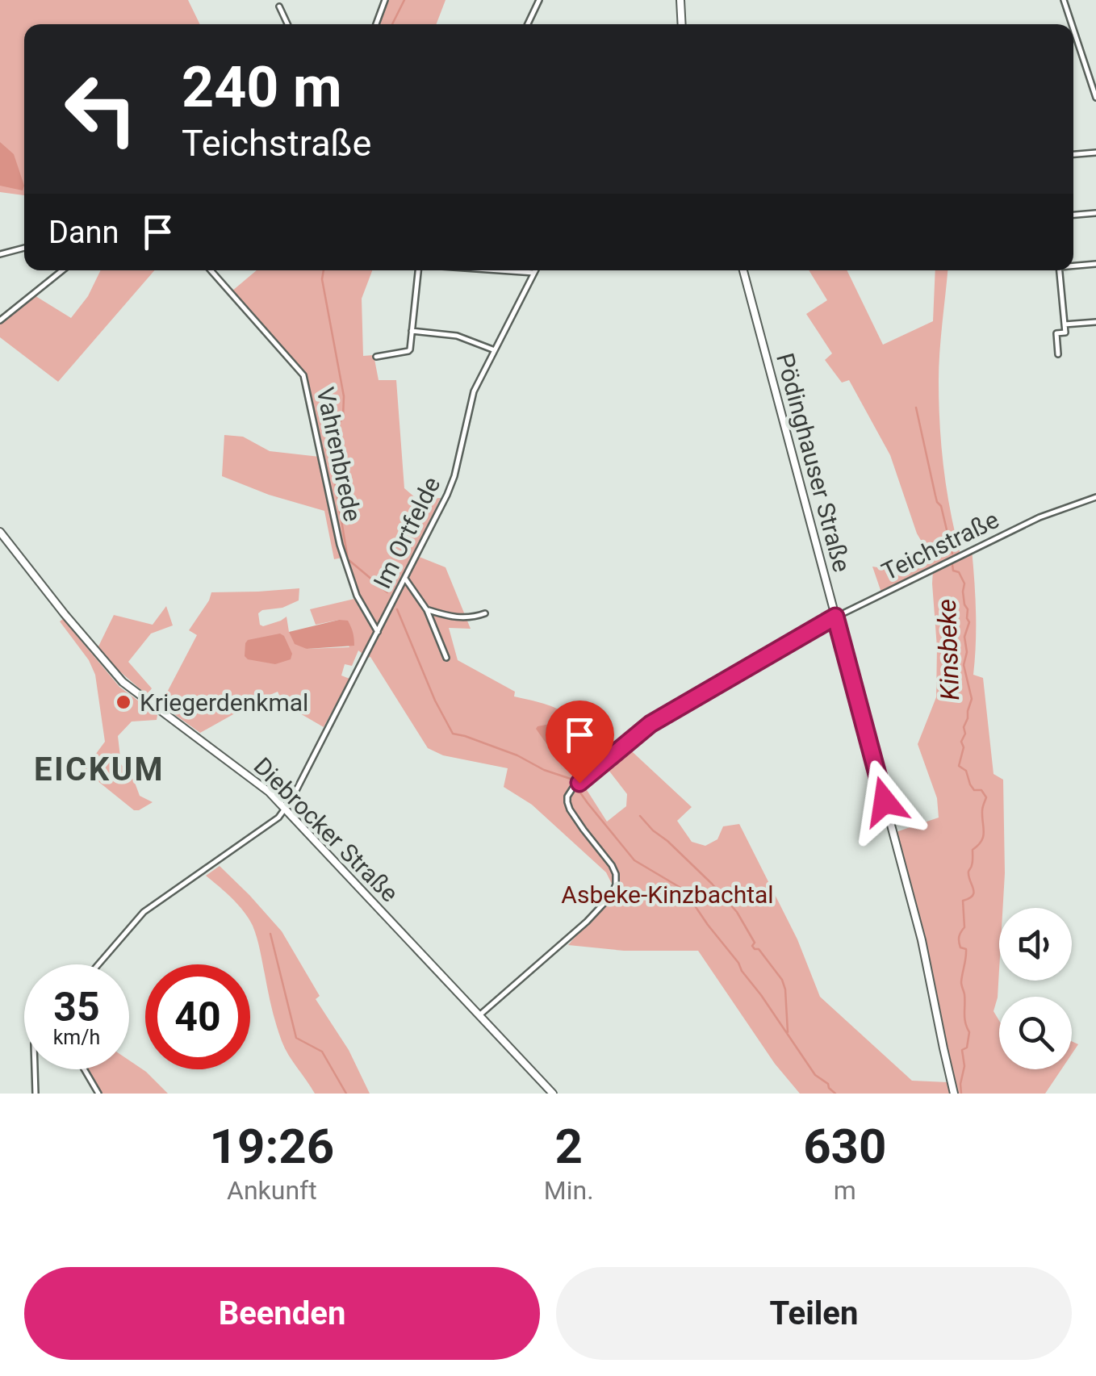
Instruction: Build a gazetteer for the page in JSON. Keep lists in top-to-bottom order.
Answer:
{
  "streets": {
    "street": [
      "Vahrenbrede",
      "Pödinghauser Straße",
      "Im Ortfelde",
      "Teichstraße",
      "Diebrocker Straße"
    ]
  },
  "crossings": [
    ["Vahrenbrede", "Im Ortfelde"],
    ["Pödinghauser Straße", "Teichstraße"],
    ["Im Ortfelde", "Diebrocker Straße"],
    ["Teichstraße", "Diebrocker Straße"]
  ],
  "districts": ["EICKUM"],
  "water": ["Kinsbeke"],
  "parks": ["Asbeke-Kinzbachtal"],
  "places": ["Kriegerdenkmal"],
  "page": {
    "turn": ["240 m", "Teichstraße"],
    "then": "Dann",
    "speed": "35 km/h",
    "limit": "40",
    "eta": [
      "19:26",
      "Ankunft",
      "2",
      "Min.",
      "630",
      "m"
    ],
    "buttons": ["Beenden", "Teilen"]
  }
}
